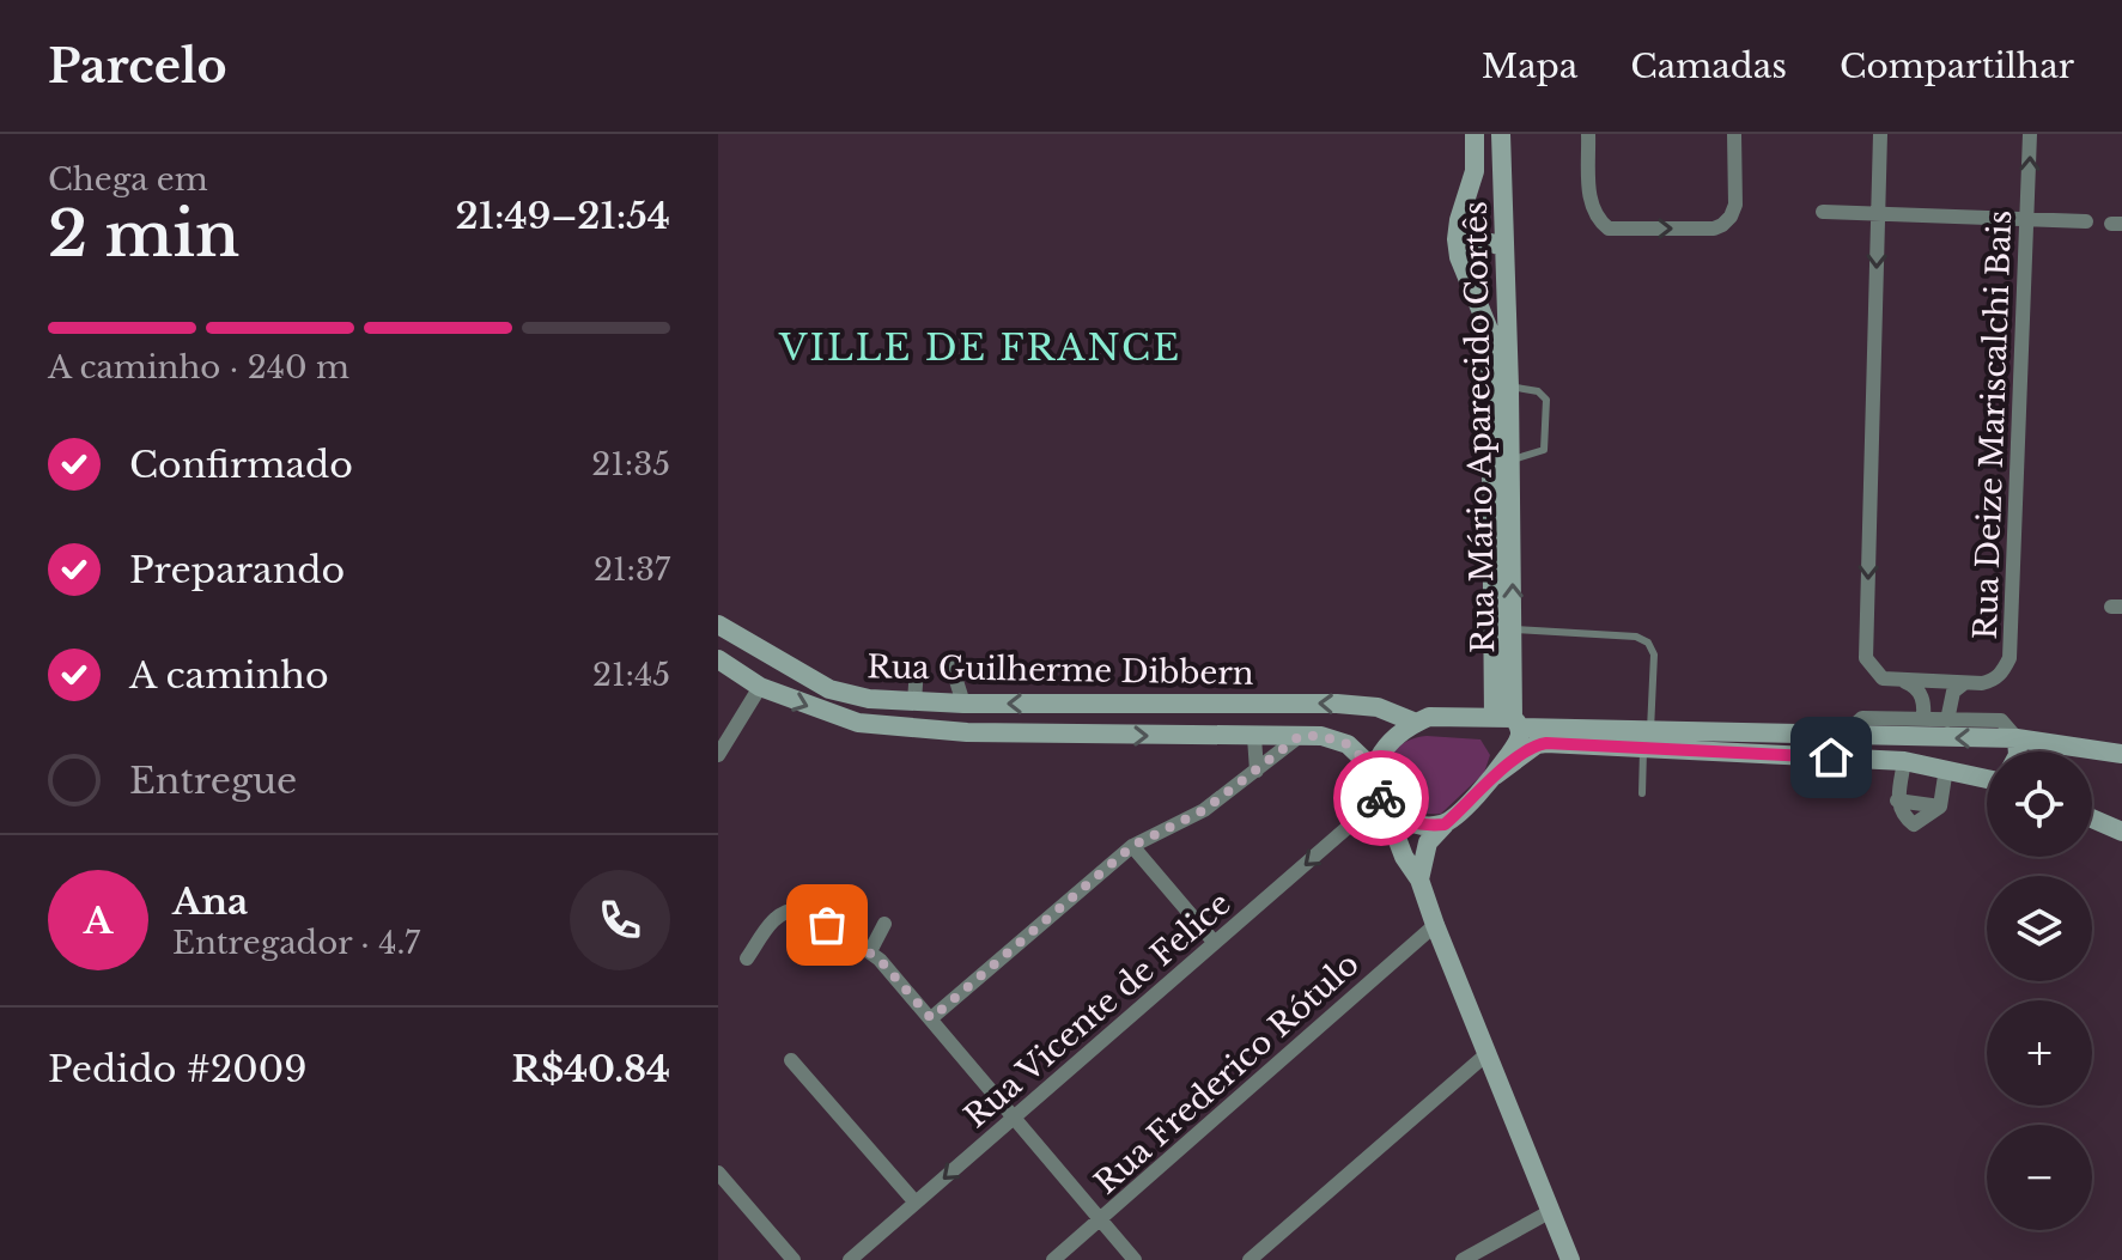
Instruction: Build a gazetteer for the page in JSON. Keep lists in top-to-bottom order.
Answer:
{
  "streets": {
    "street": [
      "Rua Deize Mariscalchi Bais",
      "Rua Mário Aparecido Cortês",
      "Rua Guilherme Dibbern",
      "Rua Vicente de Felice",
      "Rua Frederico Rótulo"
    ]
  },
  "crossings": [
    ["Rua Mário Aparecido Cortês", "Rua Guilherme Dibbern"],
    ["Rua Mário Aparecido Cortês", "Rua Vicente de Felice"],
    ["Rua Guilherme Dibbern", "Rua Vicente de Felice"]
  ],
  "districts": ["VILLE DE FRANCE"],
  "page": {
    "header": "Parcelo",
    "nav": ["Mapa", "Camadas", "Compartilhar"],
    "heading": ["2 min", "Chega em", "21:49–21:54"],
    "panel": [
      "Ana",
      "Entregador · 4.7",
      "Pedido #2009",
      "R$40.84"
    ],
    "bar": "A caminho · 240 m",
    "list": [
      ["Confirmado", "21:35"],
      ["Preparando", "21:37"],
      ["A caminho", "21:45"],
      "Entregue"
    ],
    "map_buttons": ["+", "−"],
    "round": "A"
  }
}
